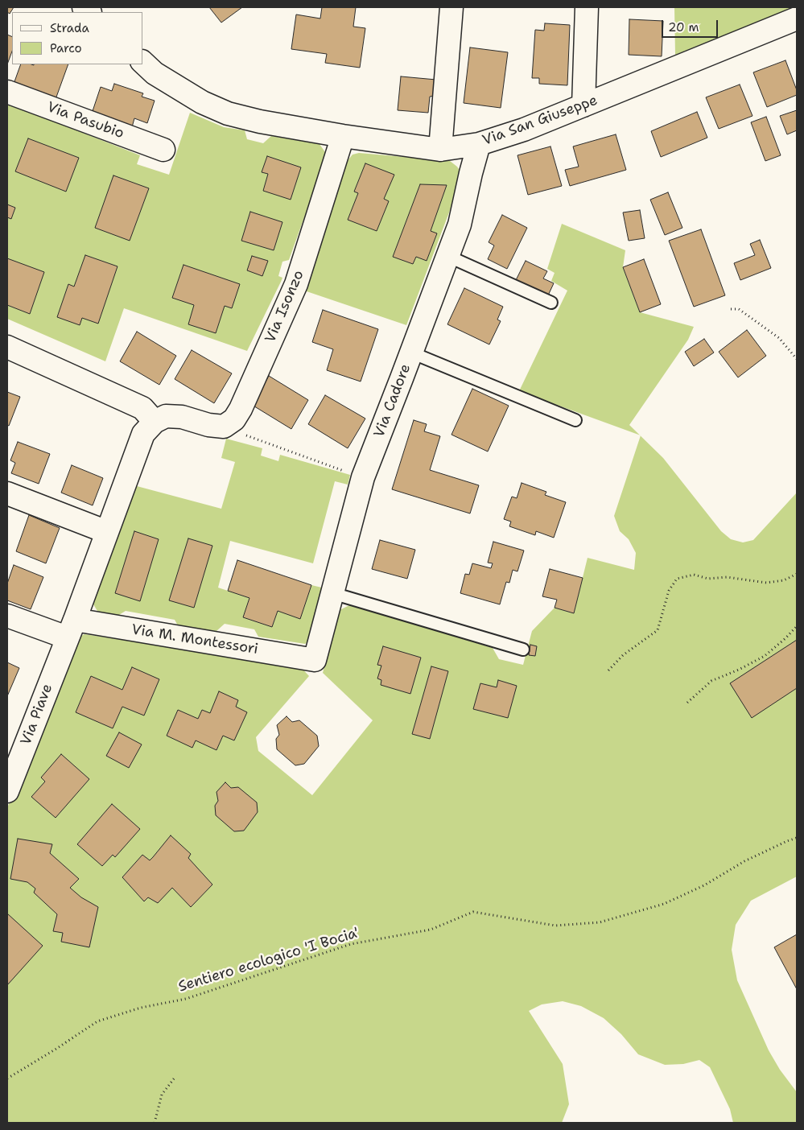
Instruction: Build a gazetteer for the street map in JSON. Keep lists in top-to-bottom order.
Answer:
{
  "streets": {
    "street": [
      "Via Pasubio",
      "Via San Giuseppe",
      "Via Isonzo",
      "Via Cadore",
      "Via M. Montessori",
      "Via Piave"
    ],
    "path": ["Sentiero ecologico 'I Bocia'"]
  },
  "crossings": [
    ["Via San Giuseppe", "Via Isonzo"],
    ["Via San Giuseppe", "Via Cadore"],
    ["Via Cadore", "Via M. Montessori"],
    ["Via M. Montessori", "Via Piave"]
  ],
  "legend": ["Strada", "Parco"],
  "scale_bar": "20 m"
}
